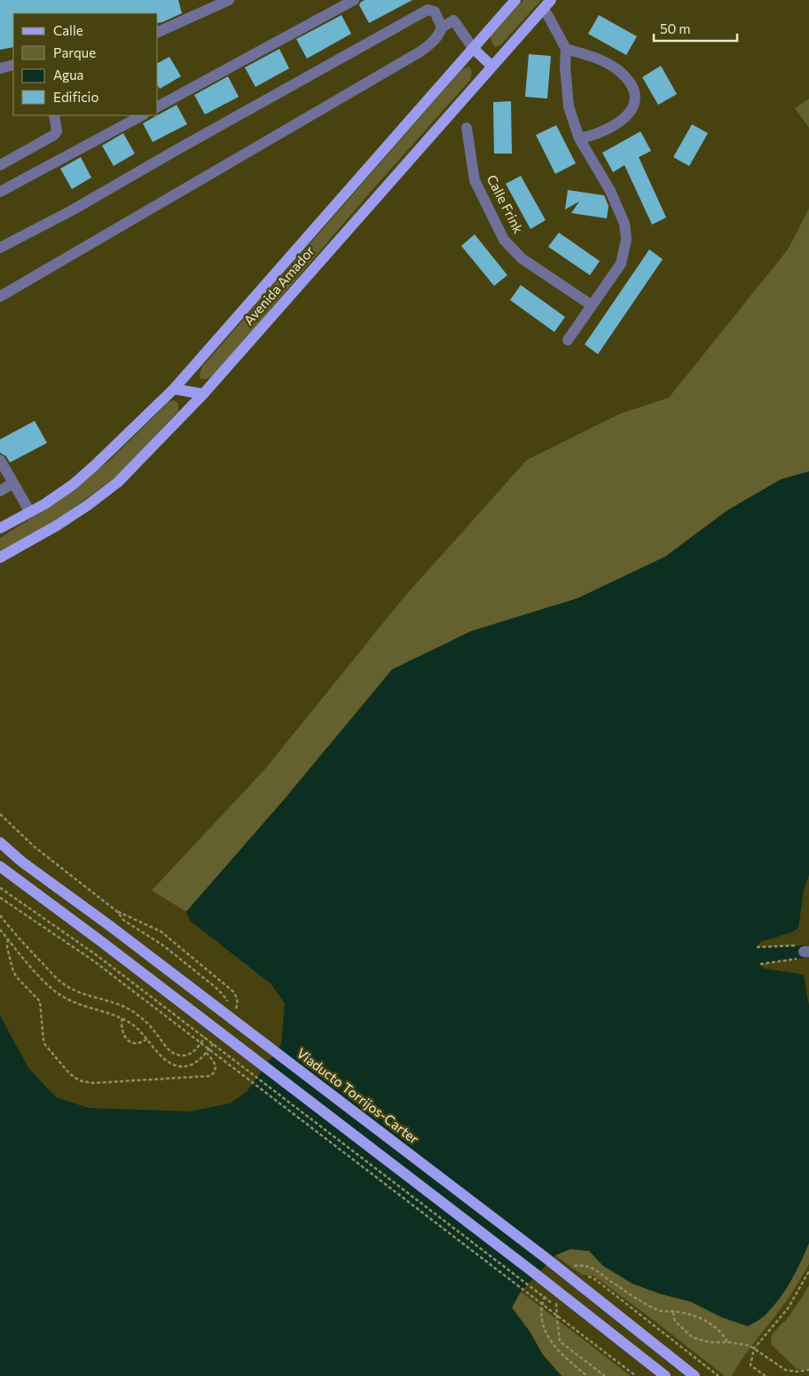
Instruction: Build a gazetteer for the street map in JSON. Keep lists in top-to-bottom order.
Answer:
{
  "streets": {
    "main road": ["Avenida Amador", "Viaducto Torrijos-Carter"],
    "street": ["Calle Frink"]
  },
  "legend": [
    "Calle",
    "Parque",
    "Agua",
    "Edificio"
  ],
  "scale_bar": "50 m"
}
